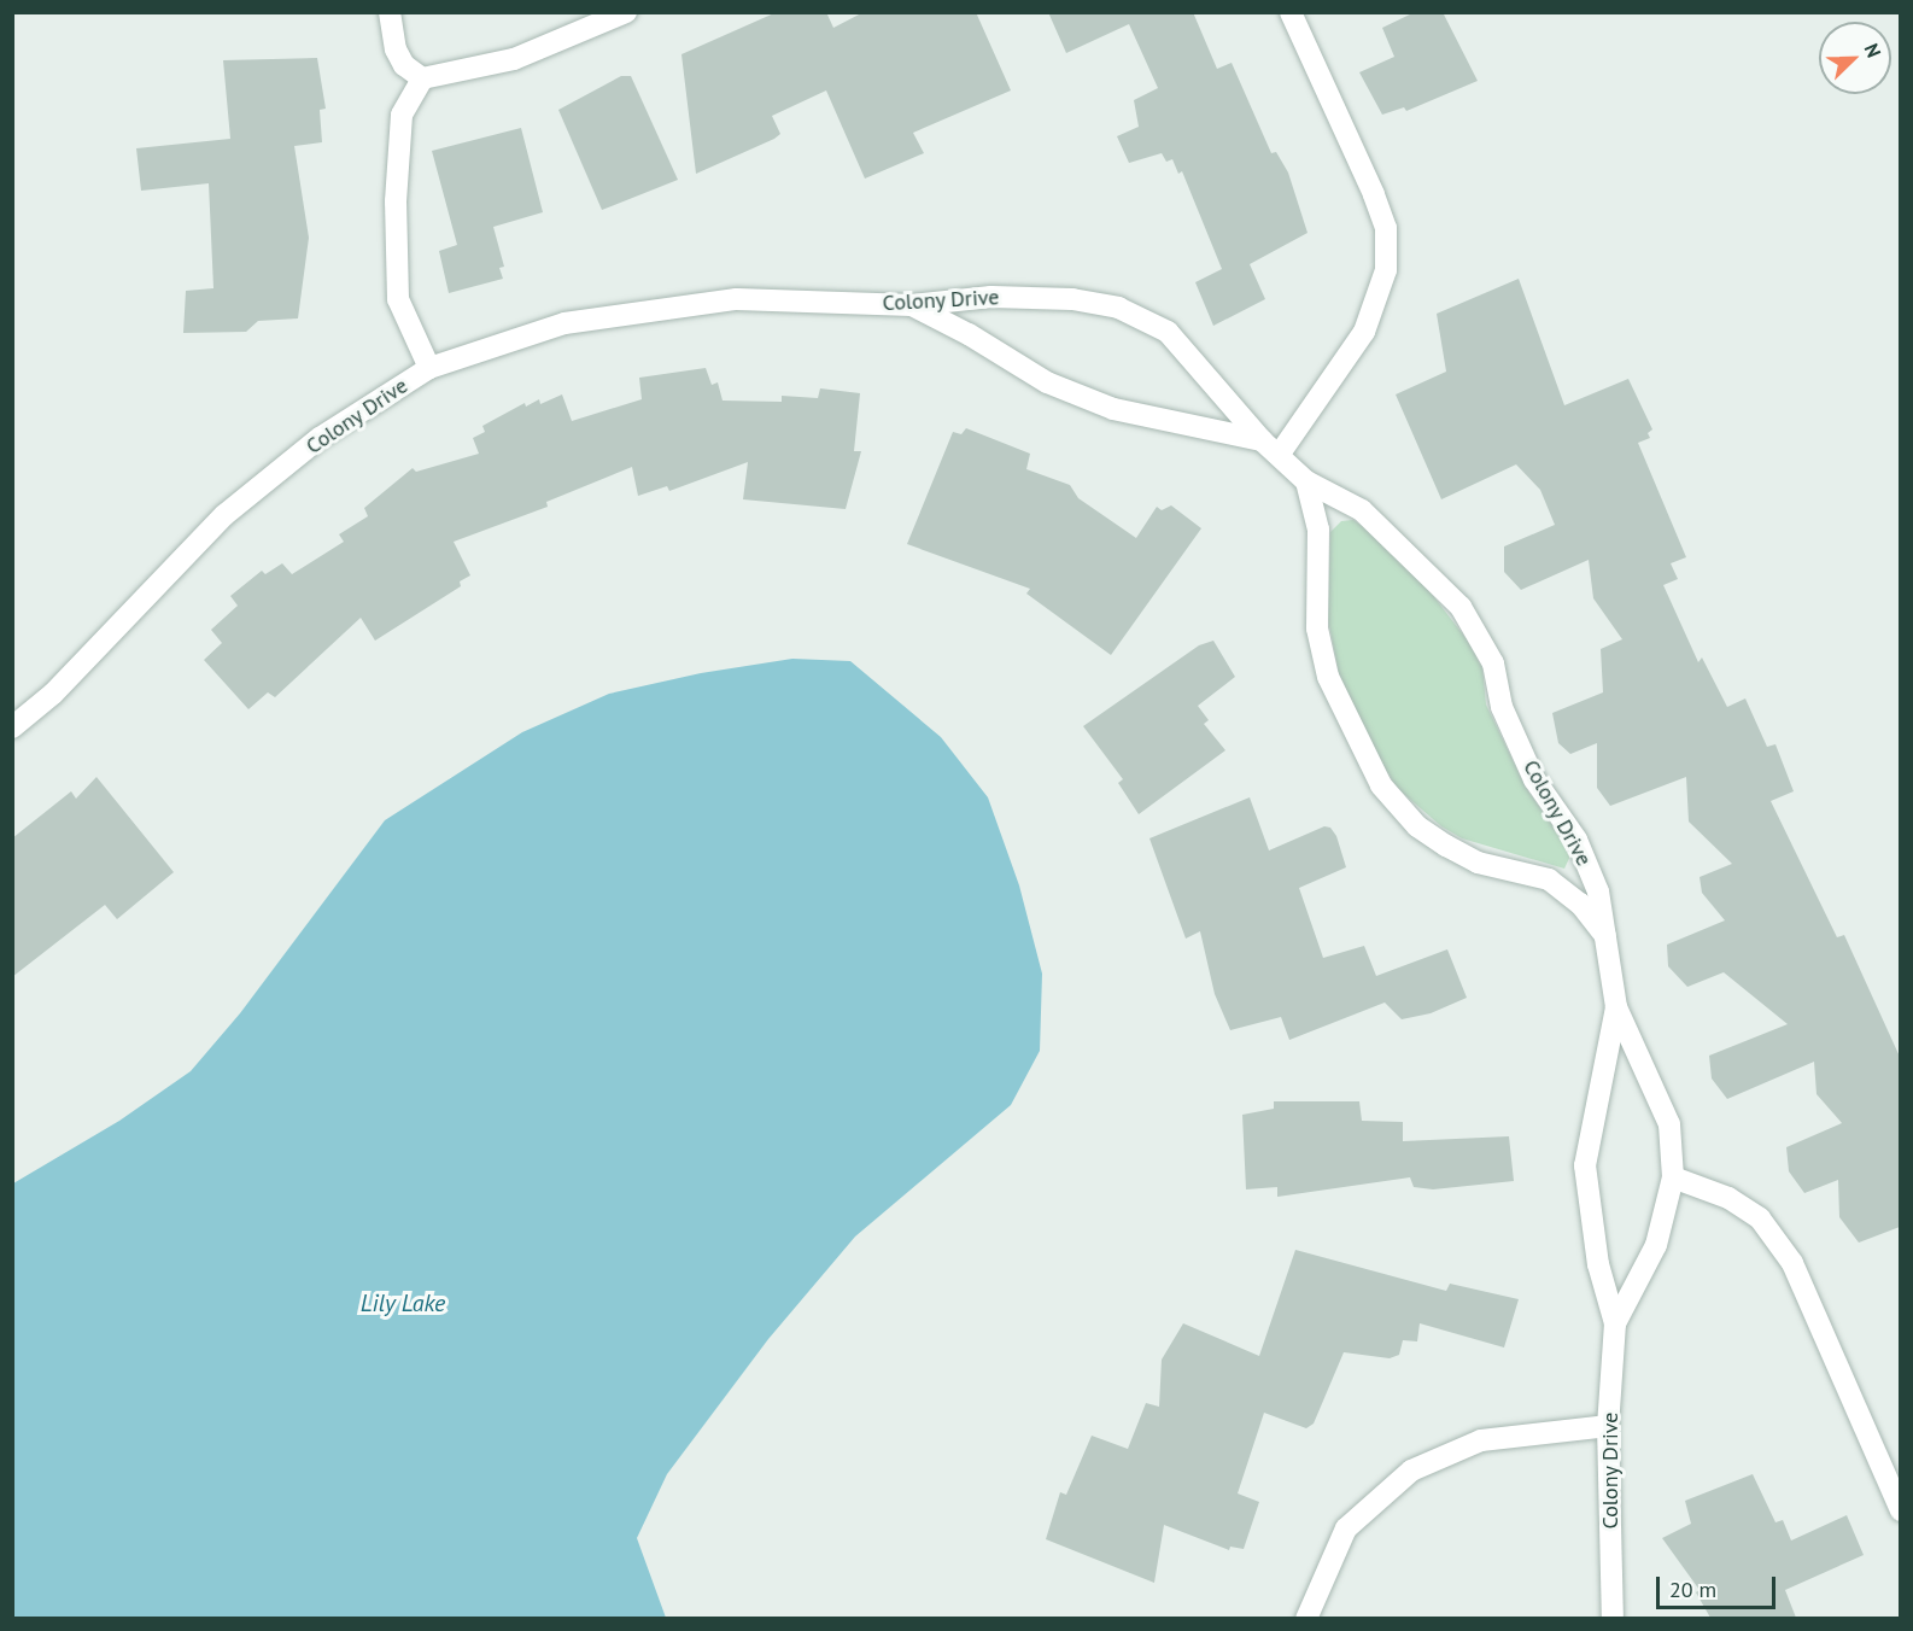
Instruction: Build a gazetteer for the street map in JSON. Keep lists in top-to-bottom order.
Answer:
{
  "streets": {
    "street": ["Colony Drive"]
  },
  "water": ["Lily Lake"],
  "scale_bar": "20 m",
  "north": "top right"
}
